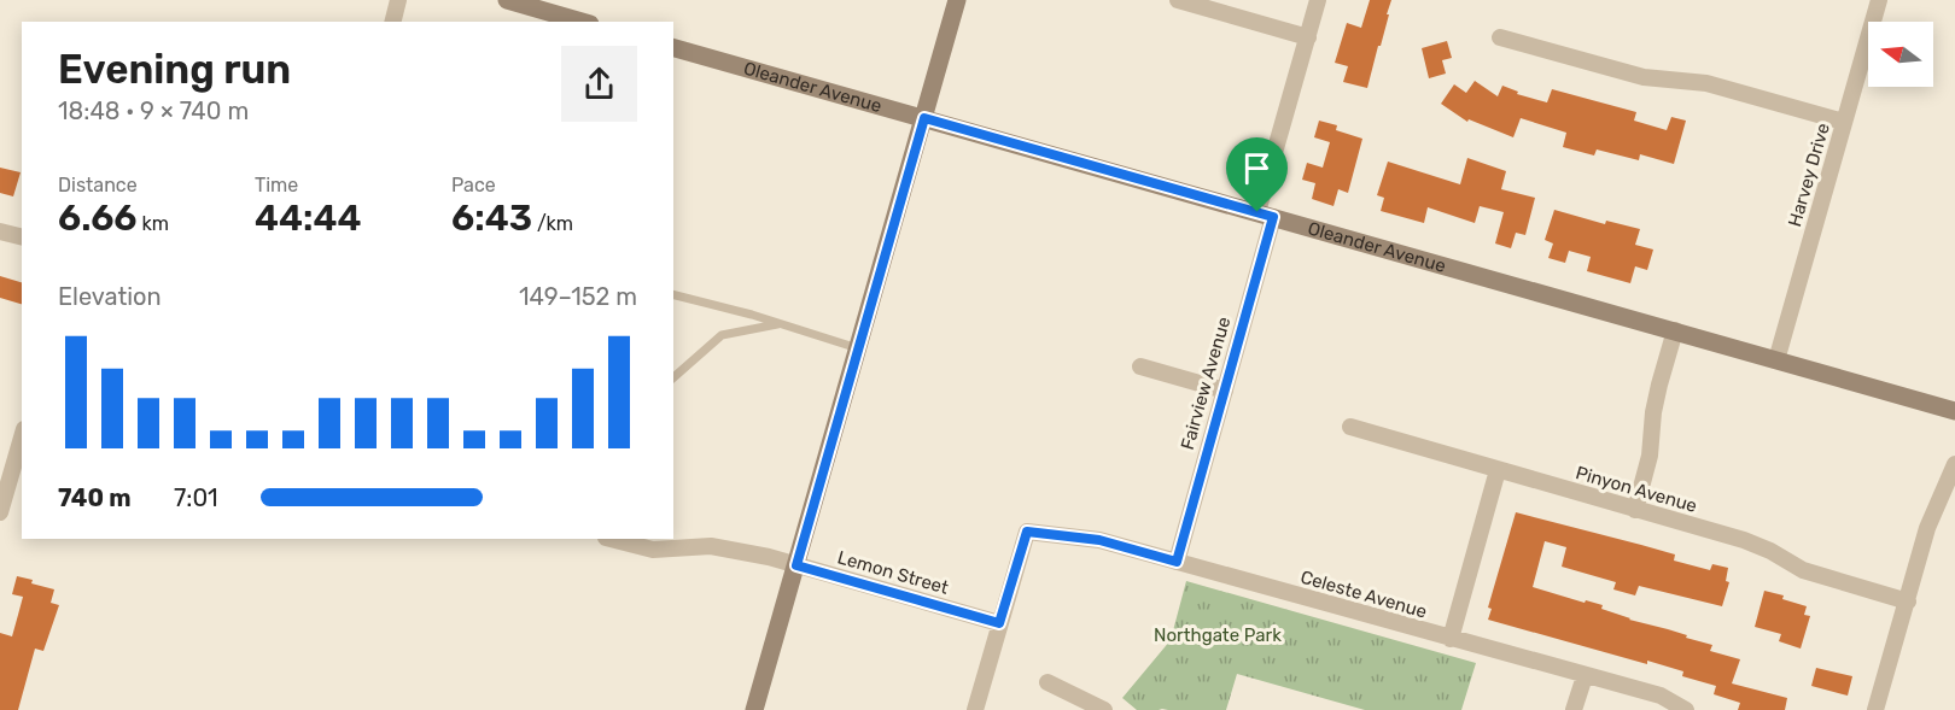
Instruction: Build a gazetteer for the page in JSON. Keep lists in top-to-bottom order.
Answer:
{
  "streets": {
    "street": [
      "Oleander Avenue",
      "Harvey Drive",
      "Fairview Avenue",
      "Pinyon Avenue",
      "Lemon Street",
      "Celeste Avenue"
    ]
  },
  "crossings": [
    ["Oleander Avenue", "Harvey Drive"],
    ["Oleander Avenue", "Fairview Avenue"],
    ["Fairview Avenue", "Celeste Avenue"],
    ["Lemon Street", "Celeste Avenue"]
  ],
  "parks": ["Northgate Park"],
  "north": "left",
  "page": {
    "heading": ["Evening run", "18:48 · 9 × 740 m"],
    "stats": [
      ["Distance", "6.66 km"],
      ["Time", "44:44"],
      ["Pace", "6:43 /km"]
    ],
    "chart": ["Elevation", "149–152 m"],
    "list": [
      {
        "name": "740 m",
        "note": "7:01"
      }
    ]
  }
}
